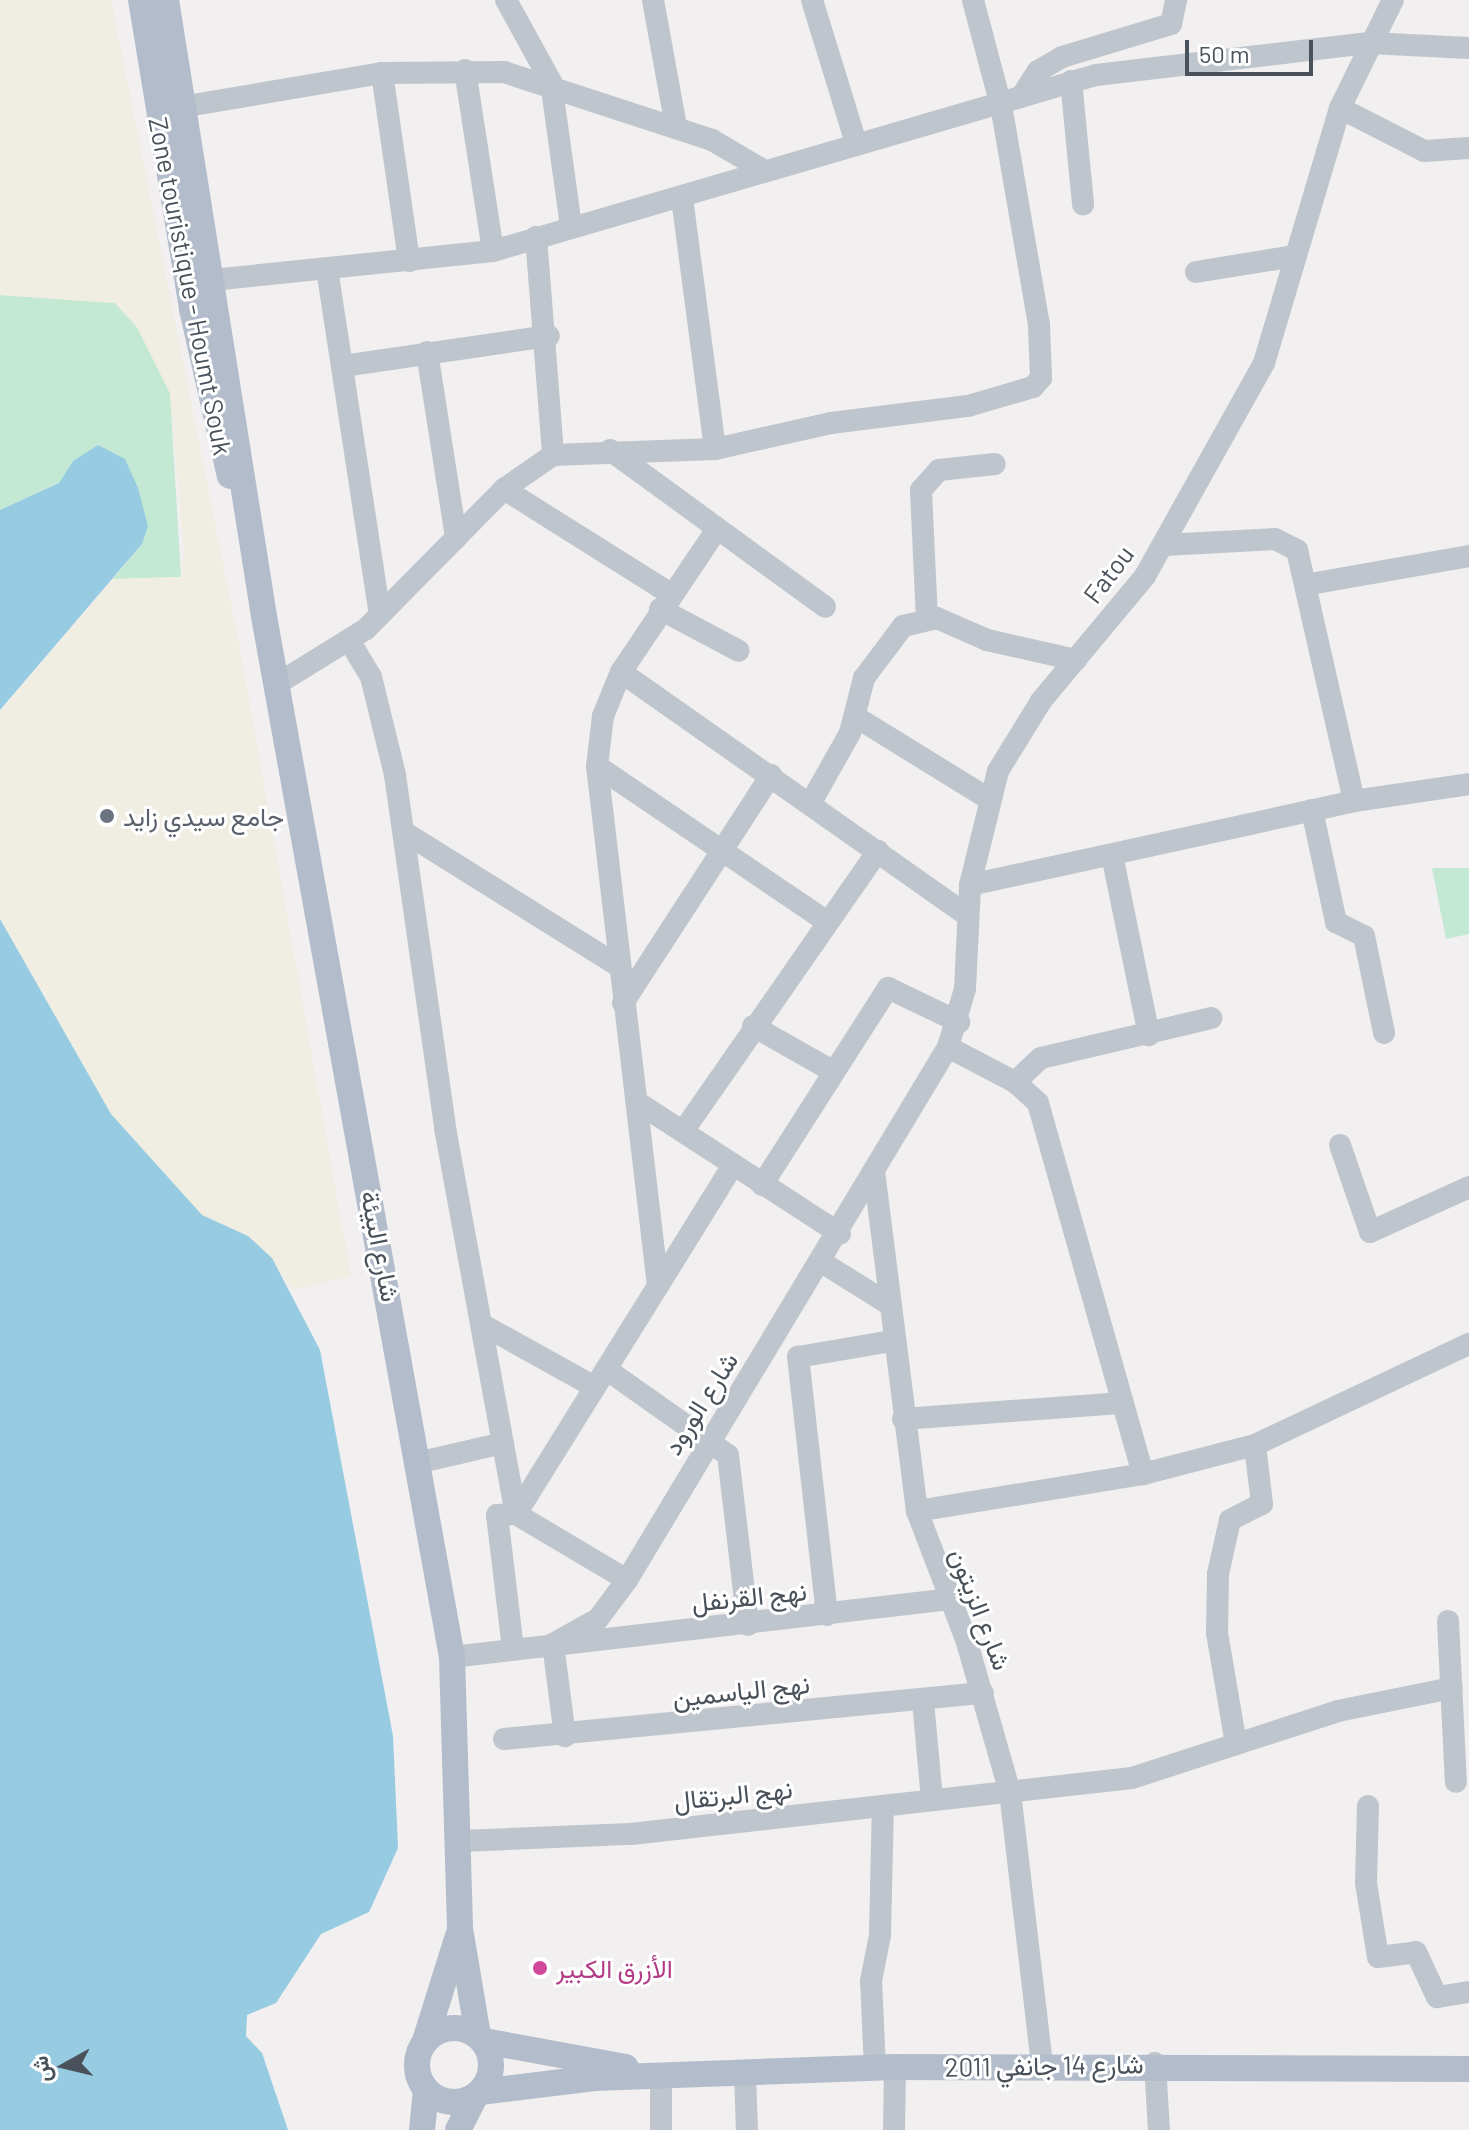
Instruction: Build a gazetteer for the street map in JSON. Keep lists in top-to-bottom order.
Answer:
{
  "streets": {
    "main road": ["Zone touristique - Houmt Souk", "شارع البيئة", "شارع 14 جانفي 2011"],
    "street": [
      "Fatou",
      "شارع الورود",
      "نهج القرنفل",
      "شارع الزيتون",
      "نهج الياسمين",
      "نهج البرتقال"
    ]
  },
  "crossings": [
    ["Zone touristique - Houmt Souk", "شارع البيئة"],
    ["Fatou", "شارع الورود"],
    ["Fatou", "شارع الزيتون"],
    ["شارع البيئة", "نهج القرنفل"],
    ["شارع البيئة", "نهج البرتقال"],
    ["شارع البيئة", "شارع 14 جانفي 2011"],
    ["شارع الورود", "نهج القرنفل"],
    ["شارع الورود", "شارع الزيتون"],
    ["نهج القرنفل", "شارع الزيتون"],
    ["شارع الزيتون", "نهج الياسمين"],
    ["شارع الزيتون", "نهج البرتقال"],
    ["شارع الزيتون", "شارع 14 جانفي 2011"]
  ],
  "places": ["جامع سيدي زايد", "الأزرق الكبير"],
  "scale_bar": "50 m",
  "north": "left"
}
